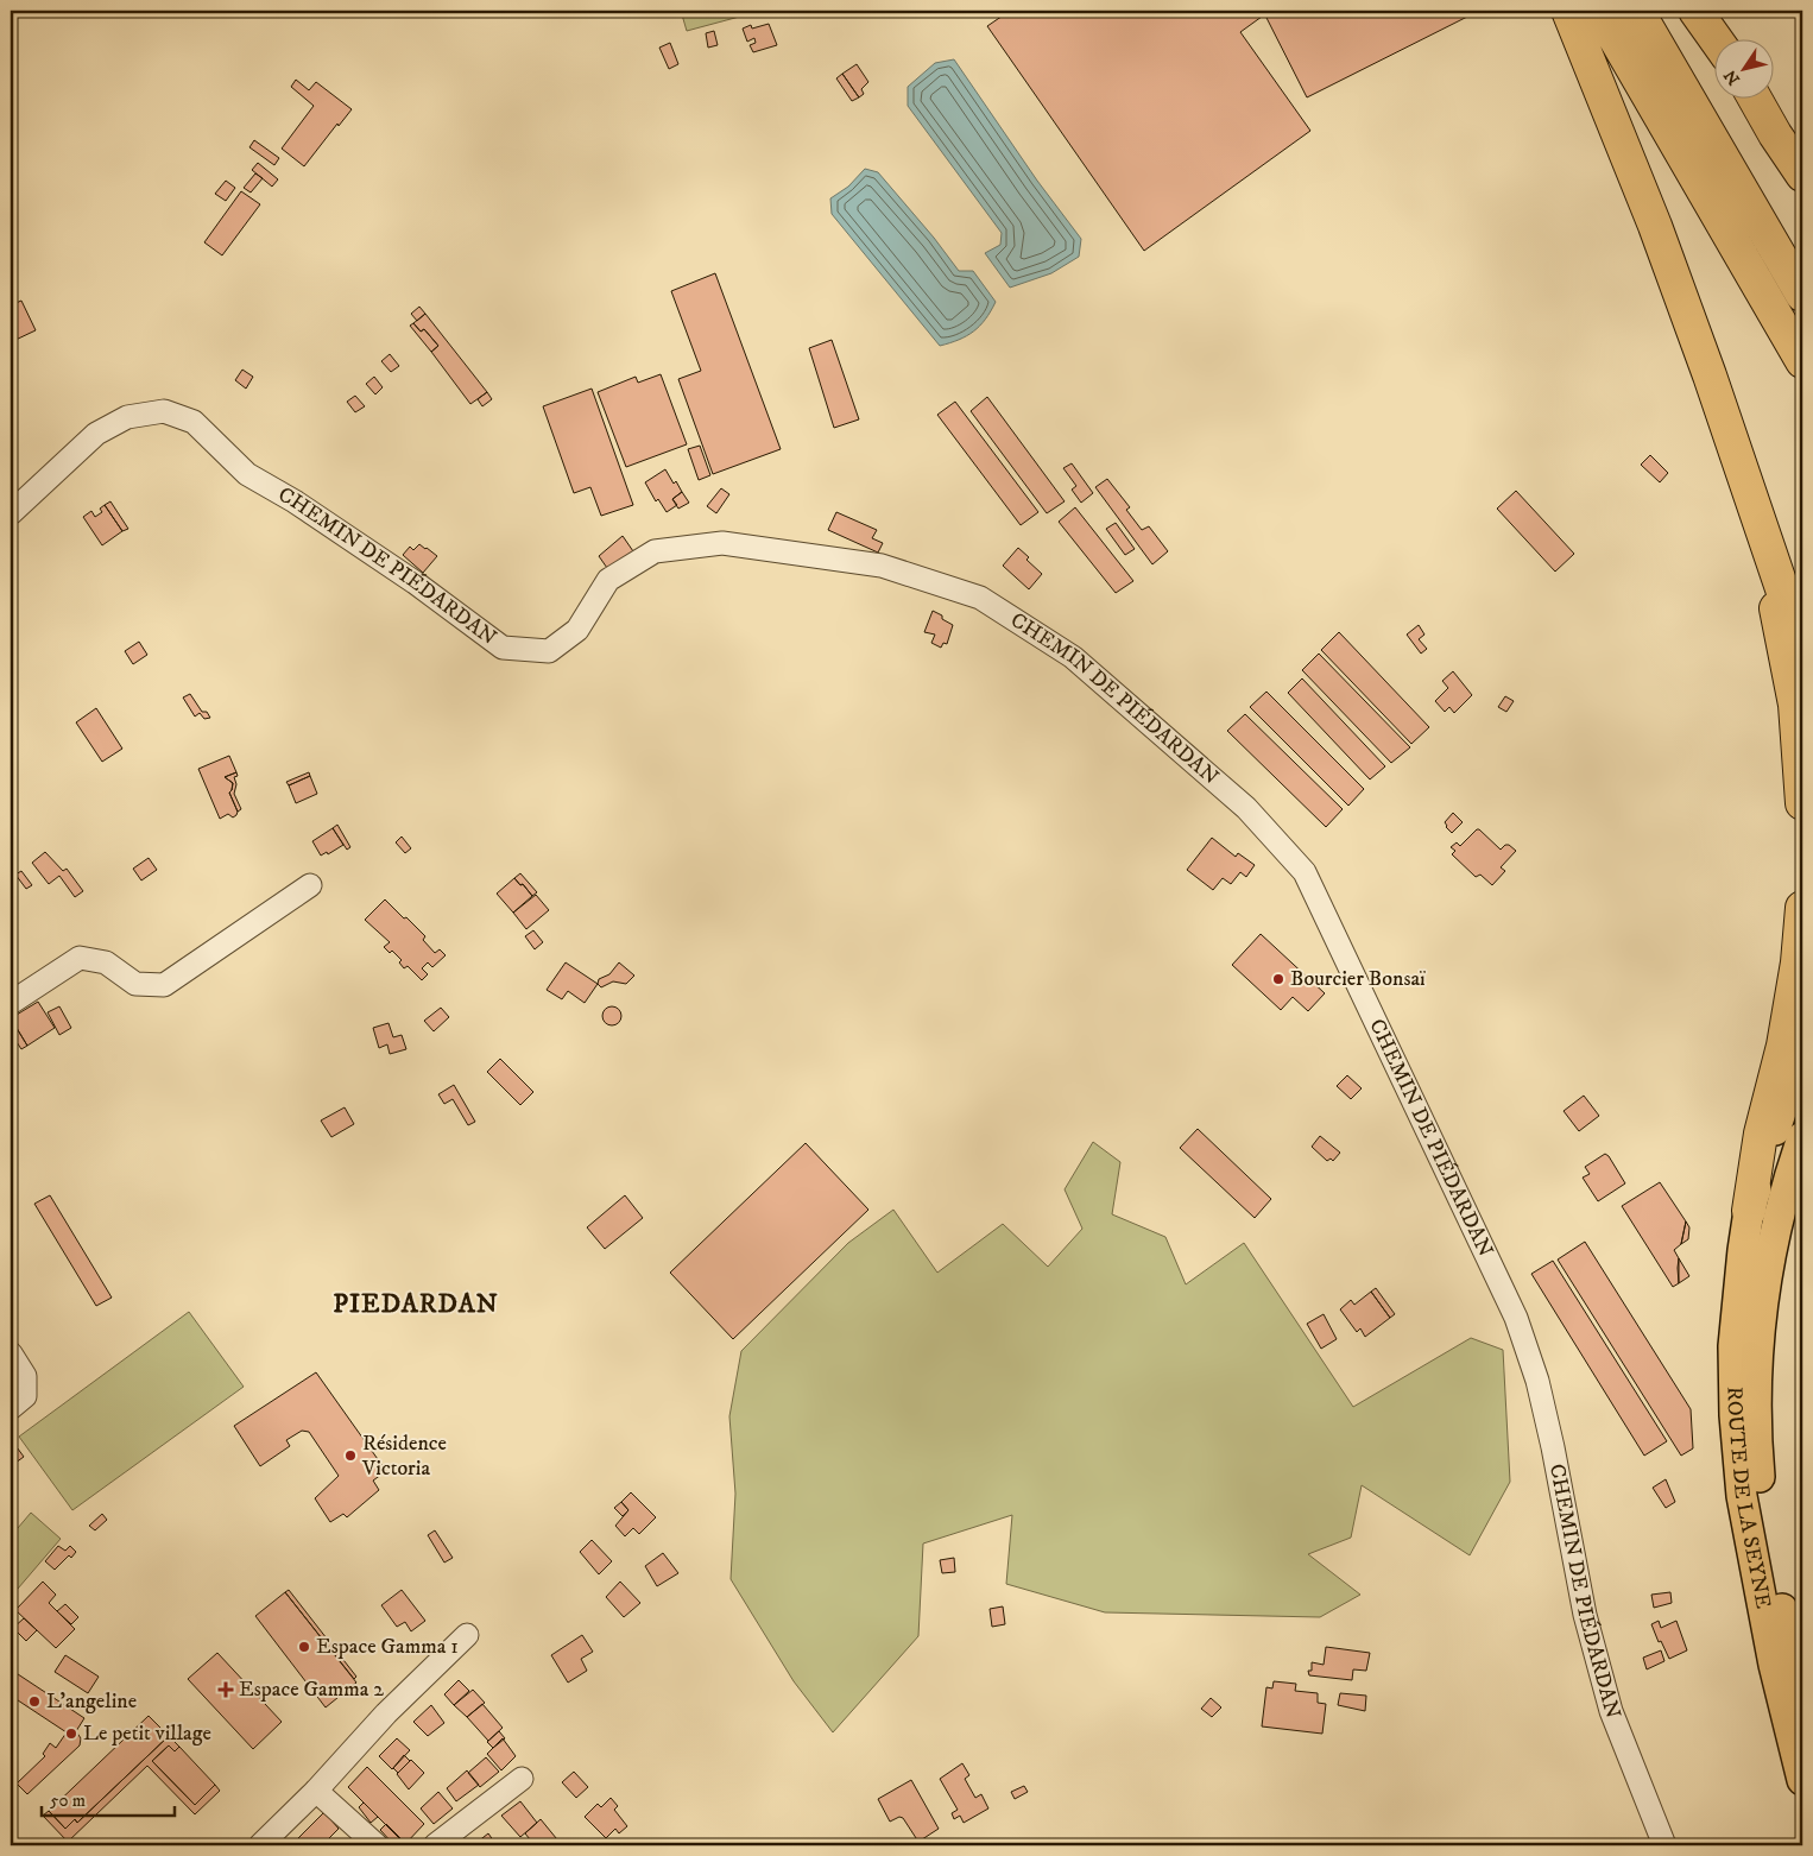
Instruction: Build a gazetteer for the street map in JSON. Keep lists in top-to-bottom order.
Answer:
{
  "streets": {
    "main road": ["ROUTE DE LA SEYNE"],
    "street": ["CHEMIN DE PIÉDARDAN"]
  },
  "districts": ["PIEDARDAN"],
  "places": {
    "other": [
      "Bourcier Bonsaï",
      "Résidence Victoria",
      "Espace Gamma 1",
      "L'angeline",
      "Le petit village"
    ],
    "health": ["Espace Gamma 2"]
  },
  "scale_bar": "50 m",
  "north": "bottom left"
}
